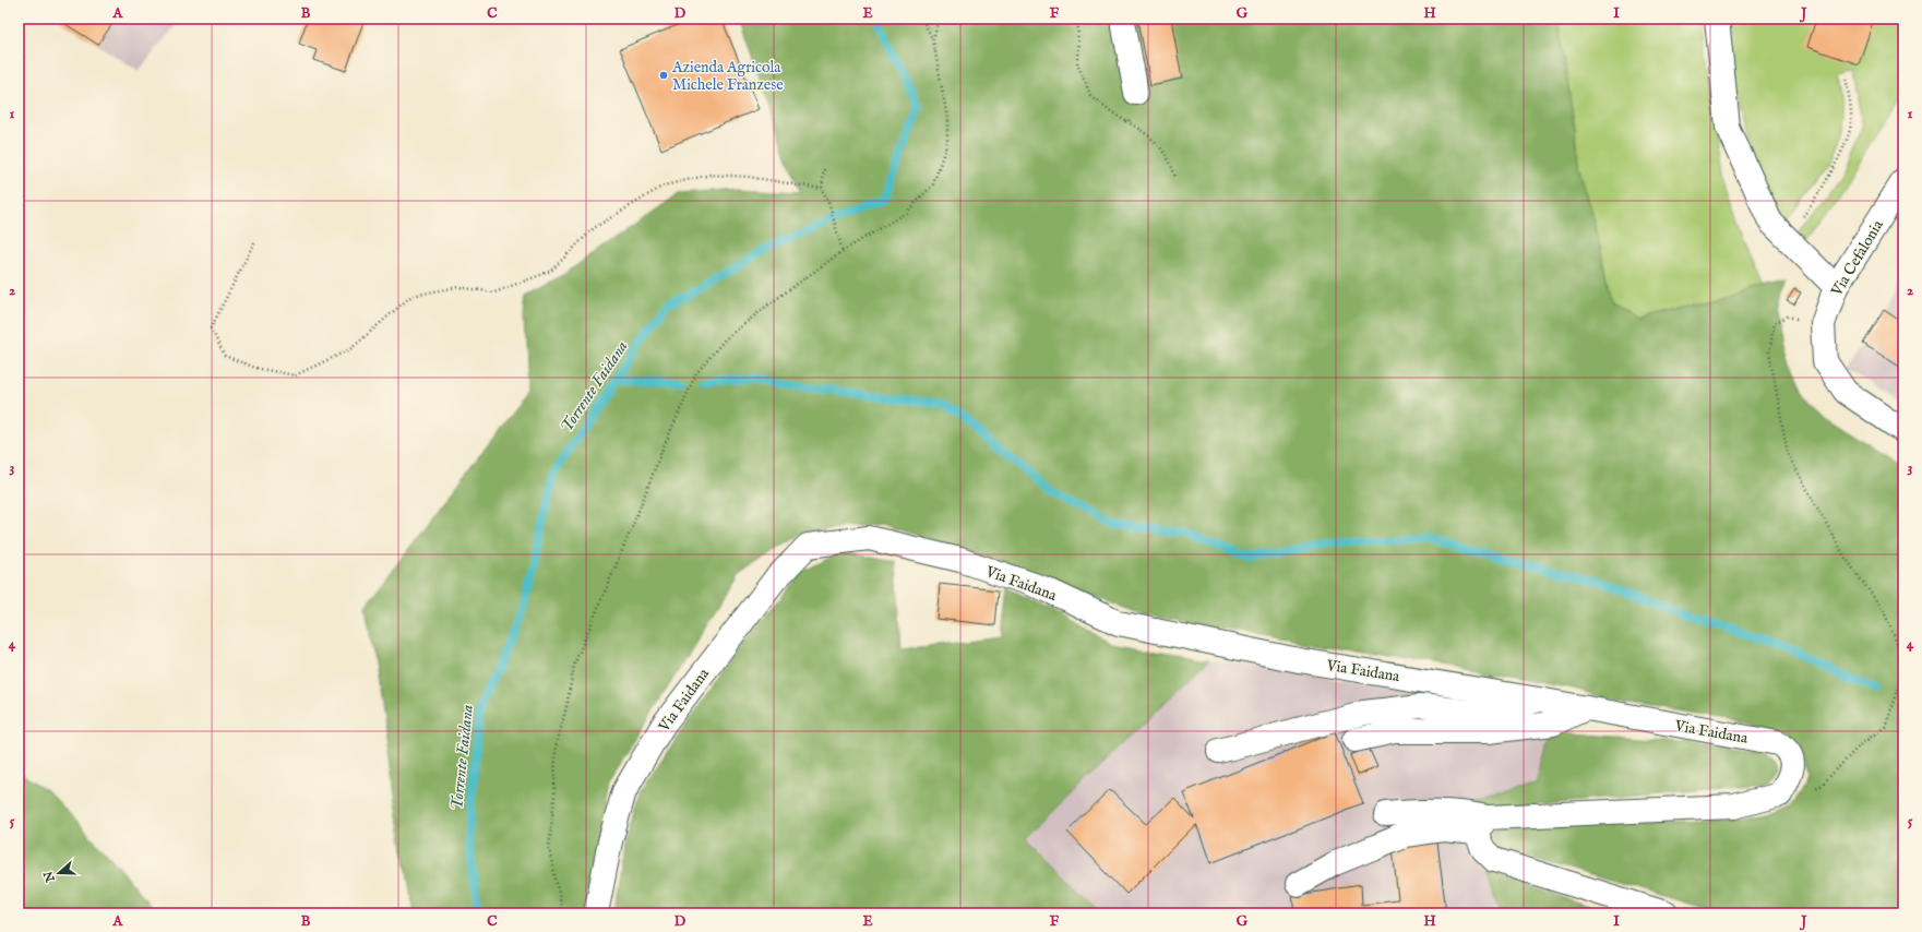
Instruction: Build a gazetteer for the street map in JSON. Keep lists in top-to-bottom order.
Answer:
{
  "streets": {
    "street": ["Via Cefalonia", "Via Faidana"]
  },
  "water": ["Torrente Faidana"],
  "places": ["Azienda Agricola Michele Franzese"],
  "north": "left",
  "grid": {
    "columns": [
      "A",
      "B",
      "C",
      "D",
      "E",
      "F",
      "G",
      "H",
      "I",
      "J"
    ],
    "rows": [
      "1",
      "2",
      "3",
      "4",
      "5"
    ]
  }
}
